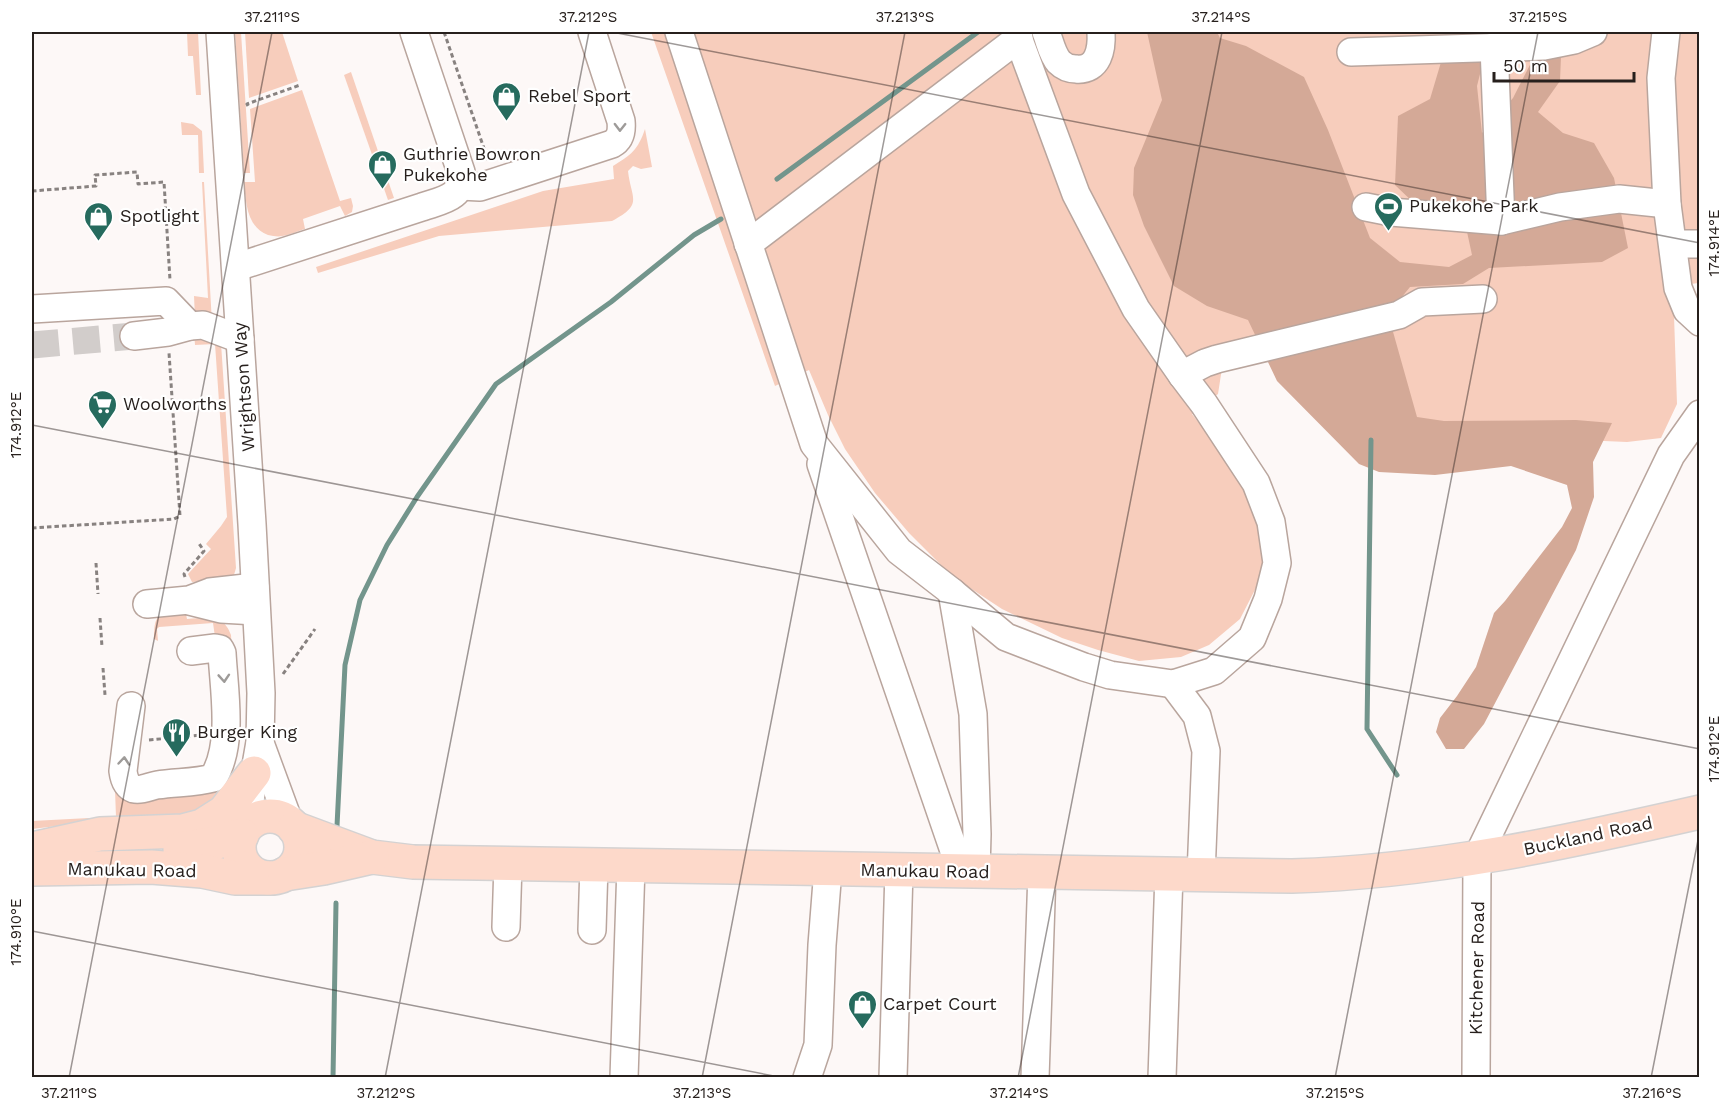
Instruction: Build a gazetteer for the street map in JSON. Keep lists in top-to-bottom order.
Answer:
{
  "streets": {
    "main road": ["Buckland Road", "Manukau Road"],
    "street": ["Wrightson Way", "Kitchener Road"]
  },
  "crossings": [
    ["Wrightson Way", "Manukau Road"],
    ["Buckland Road", "Manukau Road"],
    ["Buckland Road", "Kitchener Road"],
    ["Manukau Road", "Kitchener Road"]
  ],
  "places": {
    "shop": [
      "Rebel Sport",
      "Guthrie Bowron Pukekohe",
      "Spotlight",
      "Carpet Court"
    ],
    "sports": ["Pukekohe Park"],
    "supermarket": ["Woolworths"],
    "restaurant": ["Burger King"]
  },
  "scale_bar": "50 m",
  "coordinates": [
    "37.211°S",
    "37.212°S",
    "37.213°S",
    "37.214°S",
    "37.215°S",
    "174.914°E",
    "174.912°E",
    "174.910°E",
    "37.216°S"
  ]
}
